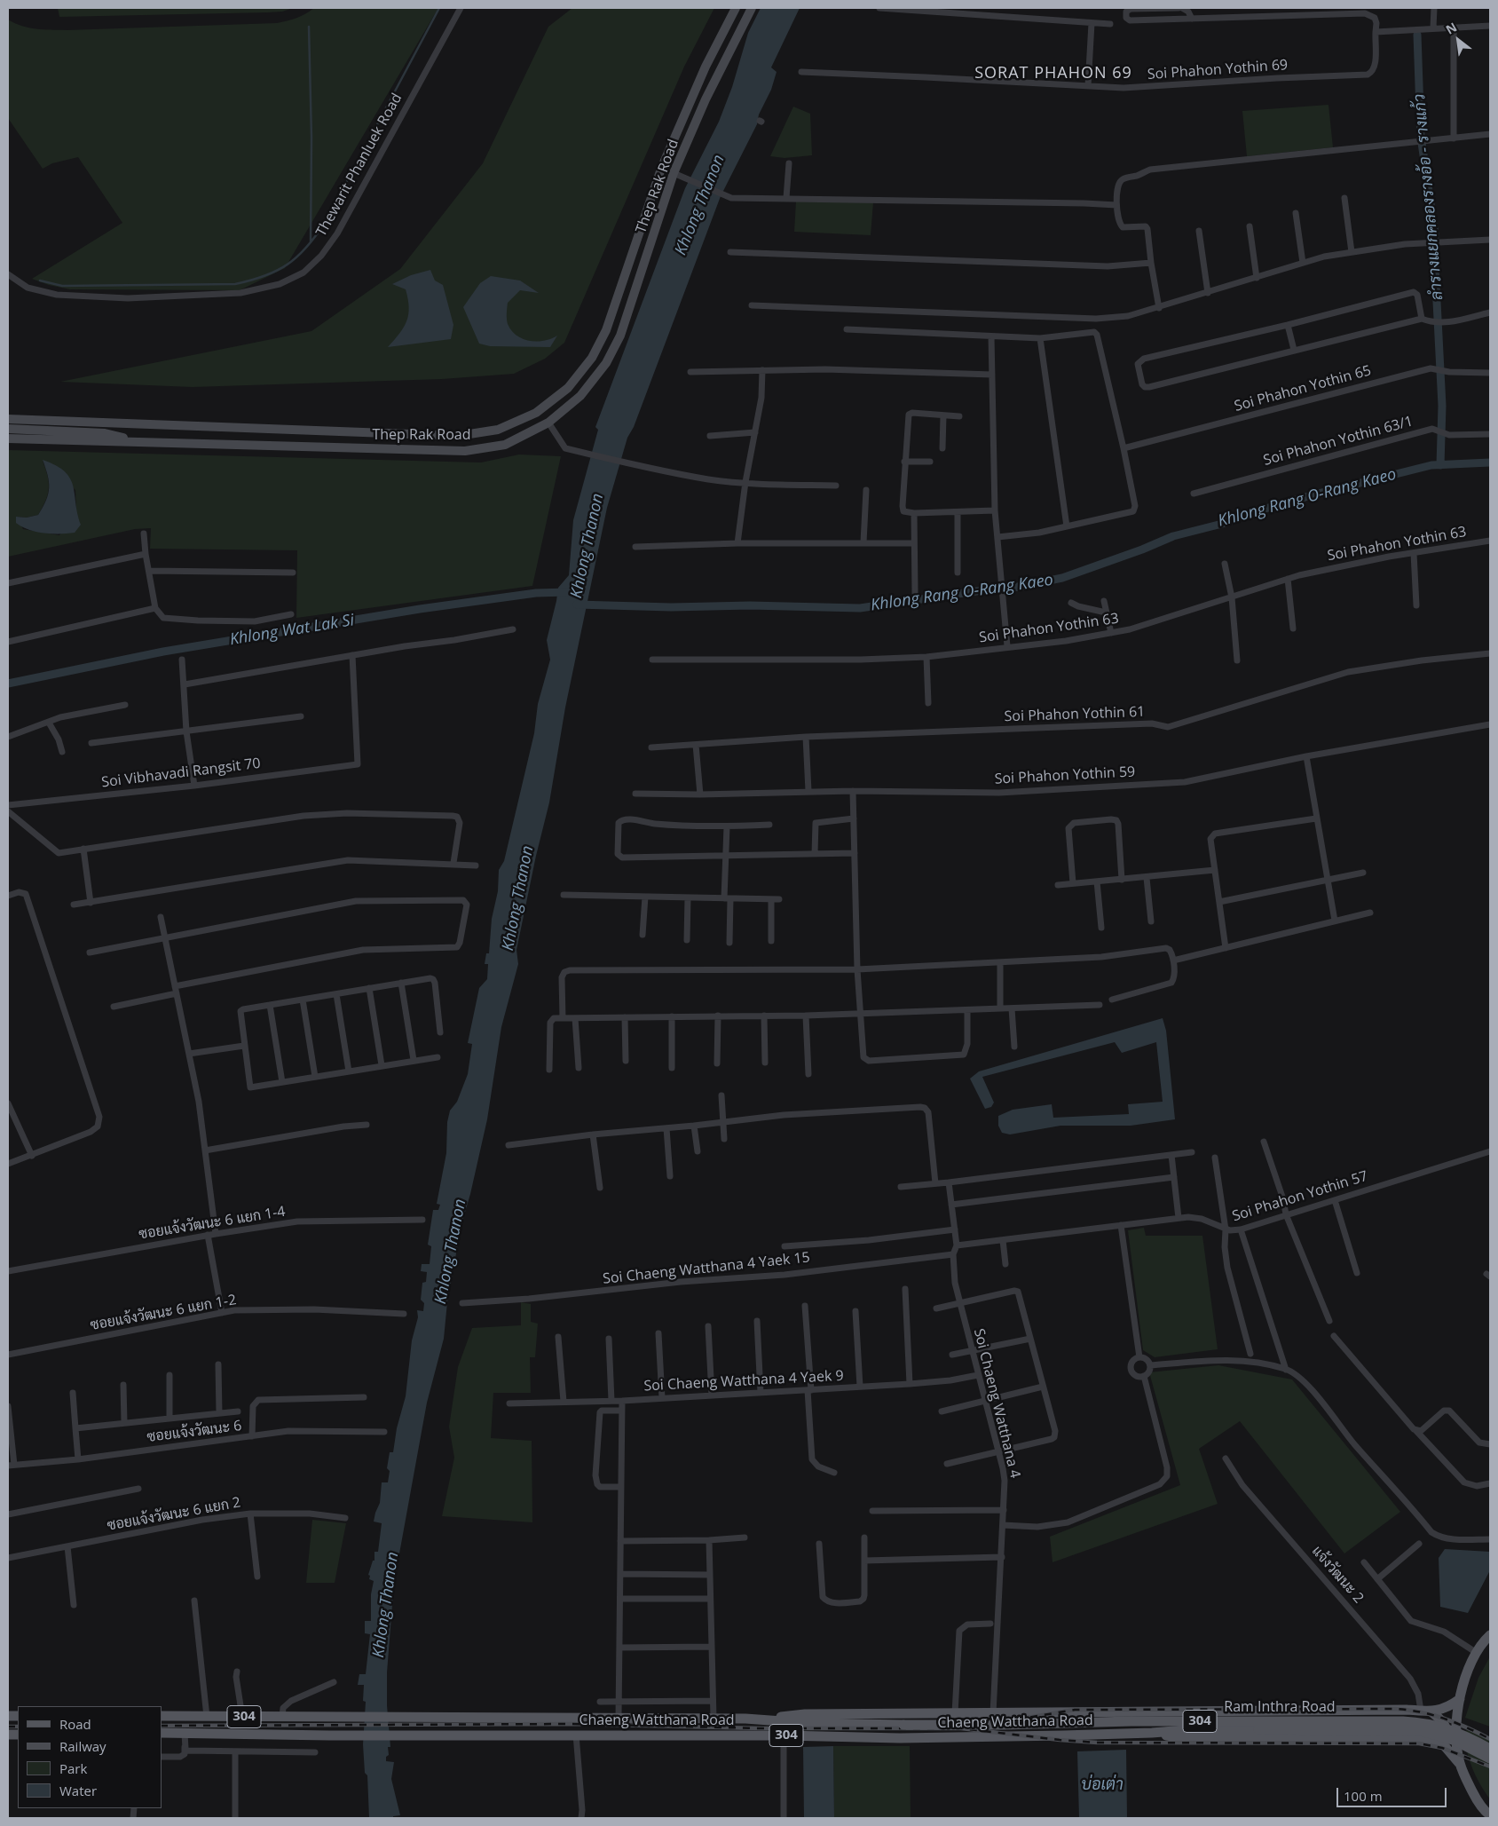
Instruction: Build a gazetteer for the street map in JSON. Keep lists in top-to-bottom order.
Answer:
{
  "streets": {
    "main road": [
      "Thep Rak Road",
      "Ram Inthra Road",
      "304",
      "Chaeng Watthana Road"
    ],
    "street": [
      "Soi Phahon Yothin 69",
      "Thewarit Phanluek Road",
      "Soi Phahon Yothin 65",
      "Soi Phahon Yothin 63/1",
      "Soi Phahon Yothin 63",
      "Soi Phahon Yothin 61",
      "Soi Vibhavadi Rangsit 70",
      "Soi Phahon Yothin 59",
      "Soi Phahon Yothin 57",
      "ซอยแจ้งวัฒนะ 6 แยก 1-4",
      "Soi Chaeng Watthana 4 Yaek 15",
      "ซอยแจ้งวัฒนะ 6 แยก 1-2",
      "Soi Chaeng Watthana 4 Yaek 9",
      "Soi Chaeng Watthana 4",
      "ซอยแจ้งวัฒนะ 6",
      "ซอยแจ้งวัฒนะ 6 แยก 2",
      "แจ้งวัฒนะ 2"
    ]
  },
  "crossings": [
    ["Soi Phahon Yothin 57", "Soi Chaeng Watthana 4"],
    ["Soi Chaeng Watthana 4 Yaek 15", "Soi Chaeng Watthana 4"],
    ["Soi Chaeng Watthana 4 Yaek 9", "Soi Chaeng Watthana 4"],
    ["Soi Chaeng Watthana 4", "Chaeng Watthana Road"],
    ["แจ้งวัฒนะ 2", "Chaeng Watthana Road"],
    ["Ram Inthra Road", "Chaeng Watthana Road"]
  ],
  "districts": ["SORAT PHAHON 69"],
  "water": [
    "ลำรางแยกคลองรางอ้อ - รางแก้ว",
    "Khlong Thanon",
    "Khlong Rang O-Rang Kaeo",
    "Khlong Wat Lak Si",
    "บ่อเต่า"
  ],
  "legend": [
    "Road",
    "Railway",
    "Park",
    "Water"
  ],
  "scale_bar": "100 m",
  "north": "top left"
}
